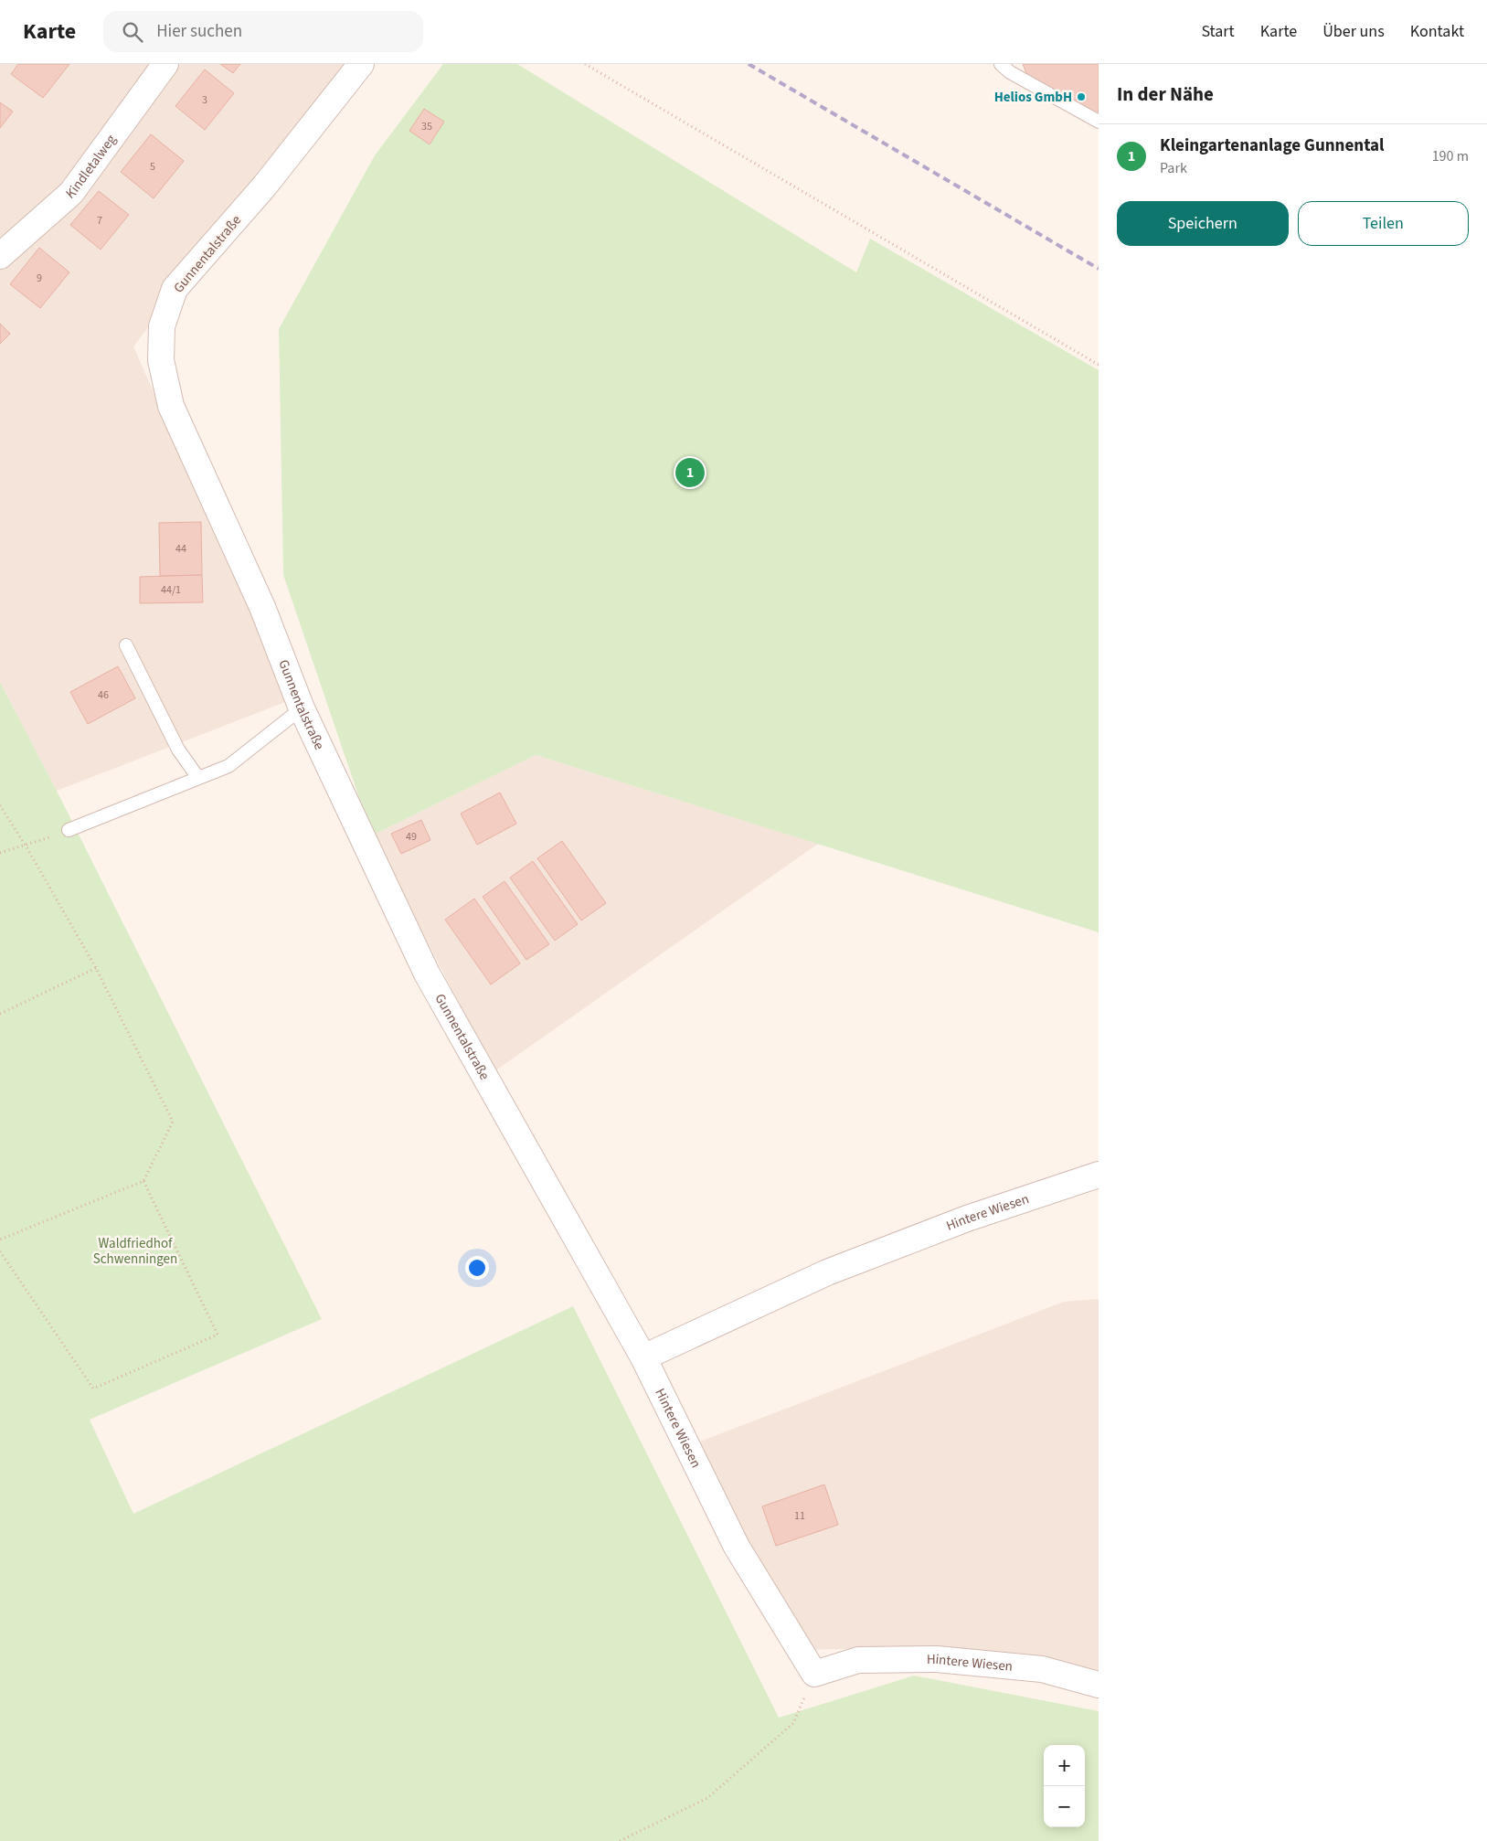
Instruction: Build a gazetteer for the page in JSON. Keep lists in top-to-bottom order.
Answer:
{
  "streets": {
    "street": ["Kindletalweg", "Gunnentalstraße", "Hintere Wiesen"]
  },
  "crossings": [
    ["Gunnentalstraße", "Hintere Wiesen"]
  ],
  "parks": ["Waldfriedhof Schwenningen"],
  "places": ["Helios GmbH"],
  "house_numbers": [
    "3",
    "35",
    "5",
    "7",
    "9",
    "44",
    "44/1",
    "46",
    "49",
    "11"
  ],
  "page": {
    "header": "Karte",
    "search": "Hier suchen",
    "nav": [
      "Start",
      "Karte",
      "Über uns",
      "Kontakt"
    ],
    "heading": "In der Nähe",
    "list": [
      {
        "mark": "1",
        "name": "Kleingartenanlage Gunnental",
        "note": "Park",
        "value": "190 m"
      }
    ],
    "buttons": ["Speichern", "Teilen"],
    "pins": "1",
    "map_buttons": ["+", "−"]
  }
}
